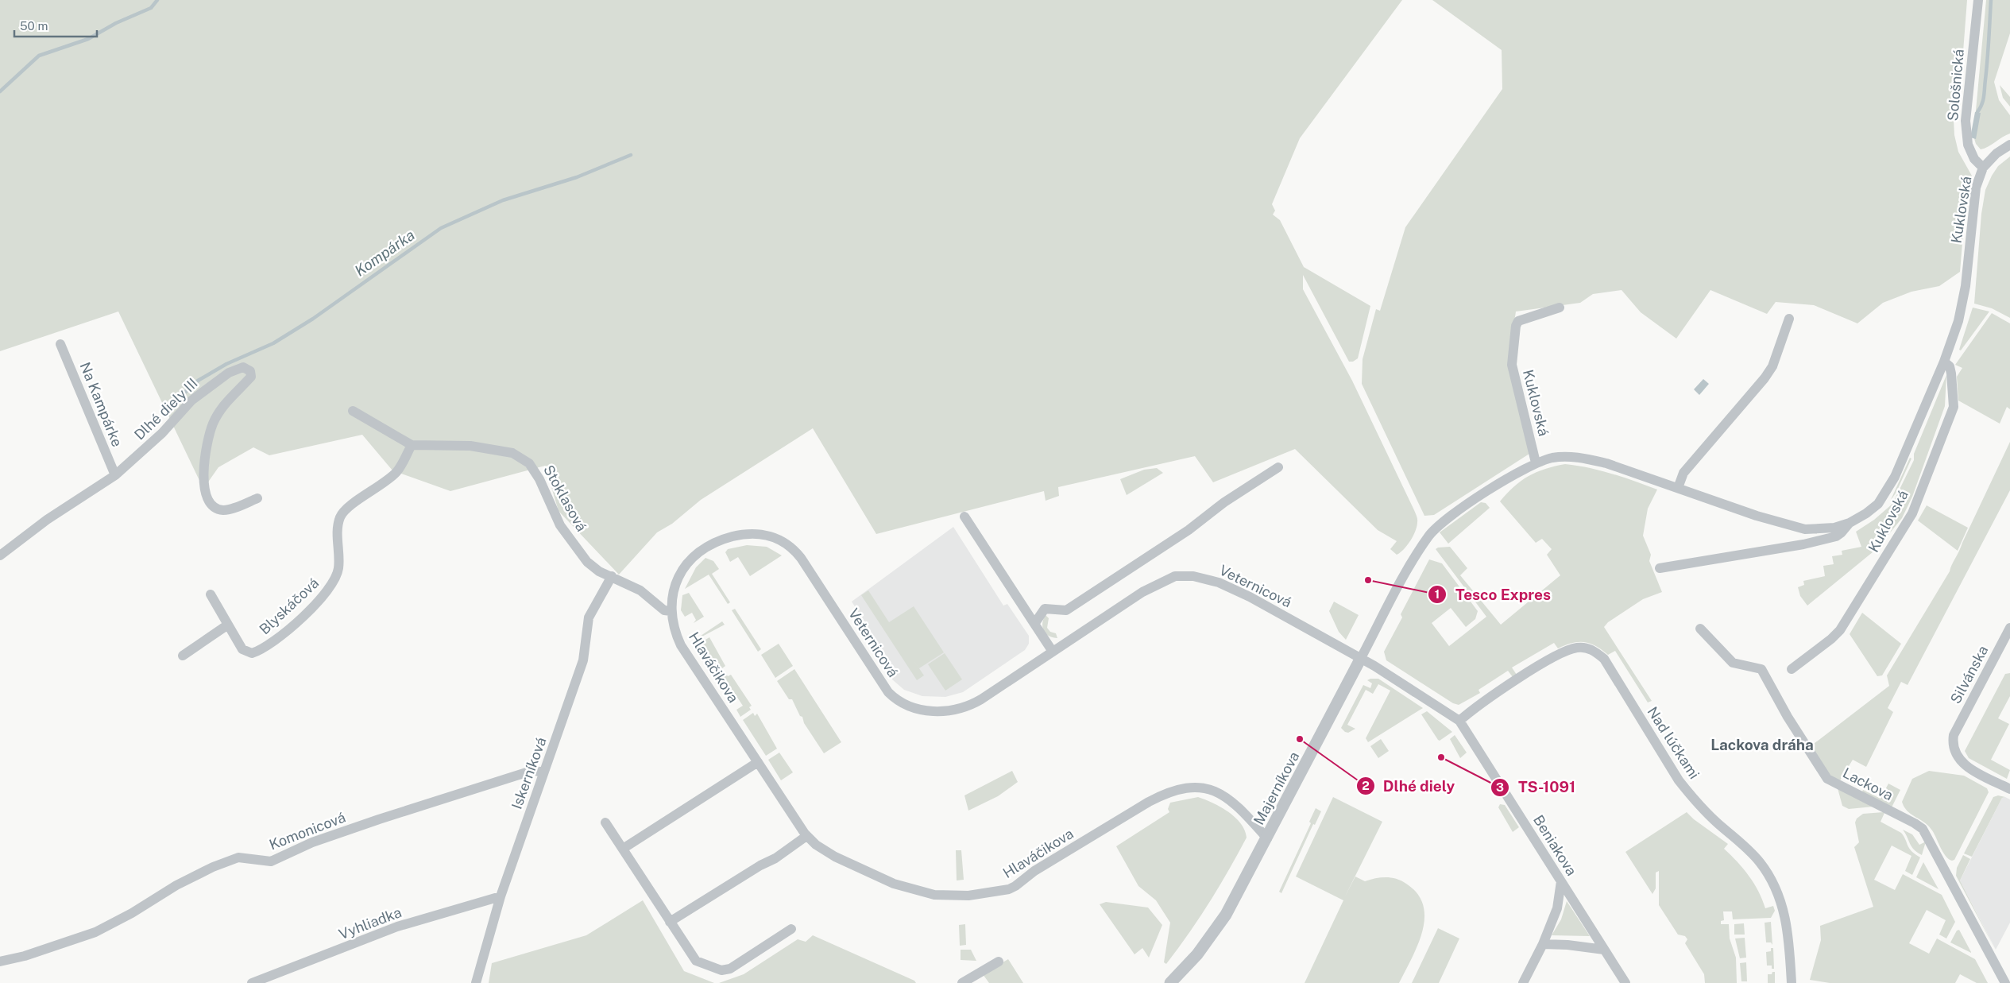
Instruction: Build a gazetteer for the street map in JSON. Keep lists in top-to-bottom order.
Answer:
{
  "streets": {
    "street": [
      "Sološnická",
      "Kuklovská",
      "Na Kampárke",
      "Dlhé diely III",
      "Stoklasová",
      "Veternicová",
      "Blyskáčová",
      "Hlaváčikova",
      "Silvánska",
      "Nad lúčkami",
      "Iskerníková",
      "Lackova",
      "Majerníkova",
      "Komonicová",
      "Beniakova",
      "Vyhliadka"
    ]
  },
  "crossings": [
    ["Sološnická", "Kuklovská"],
    ["Kuklovská", "Majerníkova"],
    ["Na Kampárke", "Dlhé diely III"],
    ["Stoklasová", "Blyskáčová"],
    ["Stoklasová", "Hlaváčikova"],
    ["Stoklasová", "Iskerníková"],
    ["Veternicová", "Hlaváčikova"],
    ["Veternicová", "Majerníkova"],
    ["Veternicová", "Beniakova"],
    ["Hlaváčikova", "Majerníkova"],
    ["Nad lúčkami", "Beniakova"],
    ["Iskerníková", "Komonicová"],
    ["Iskerníková", "Vyhliadka"],
    ["Majerníkova", "Beniakova"]
  ],
  "districts": ["Lackova dráha"],
  "water": ["Kompárka"],
  "places": ["Tesco Expres", "Dlhé diely", "TS-1091"],
  "scale_bar": "50 m"
}
